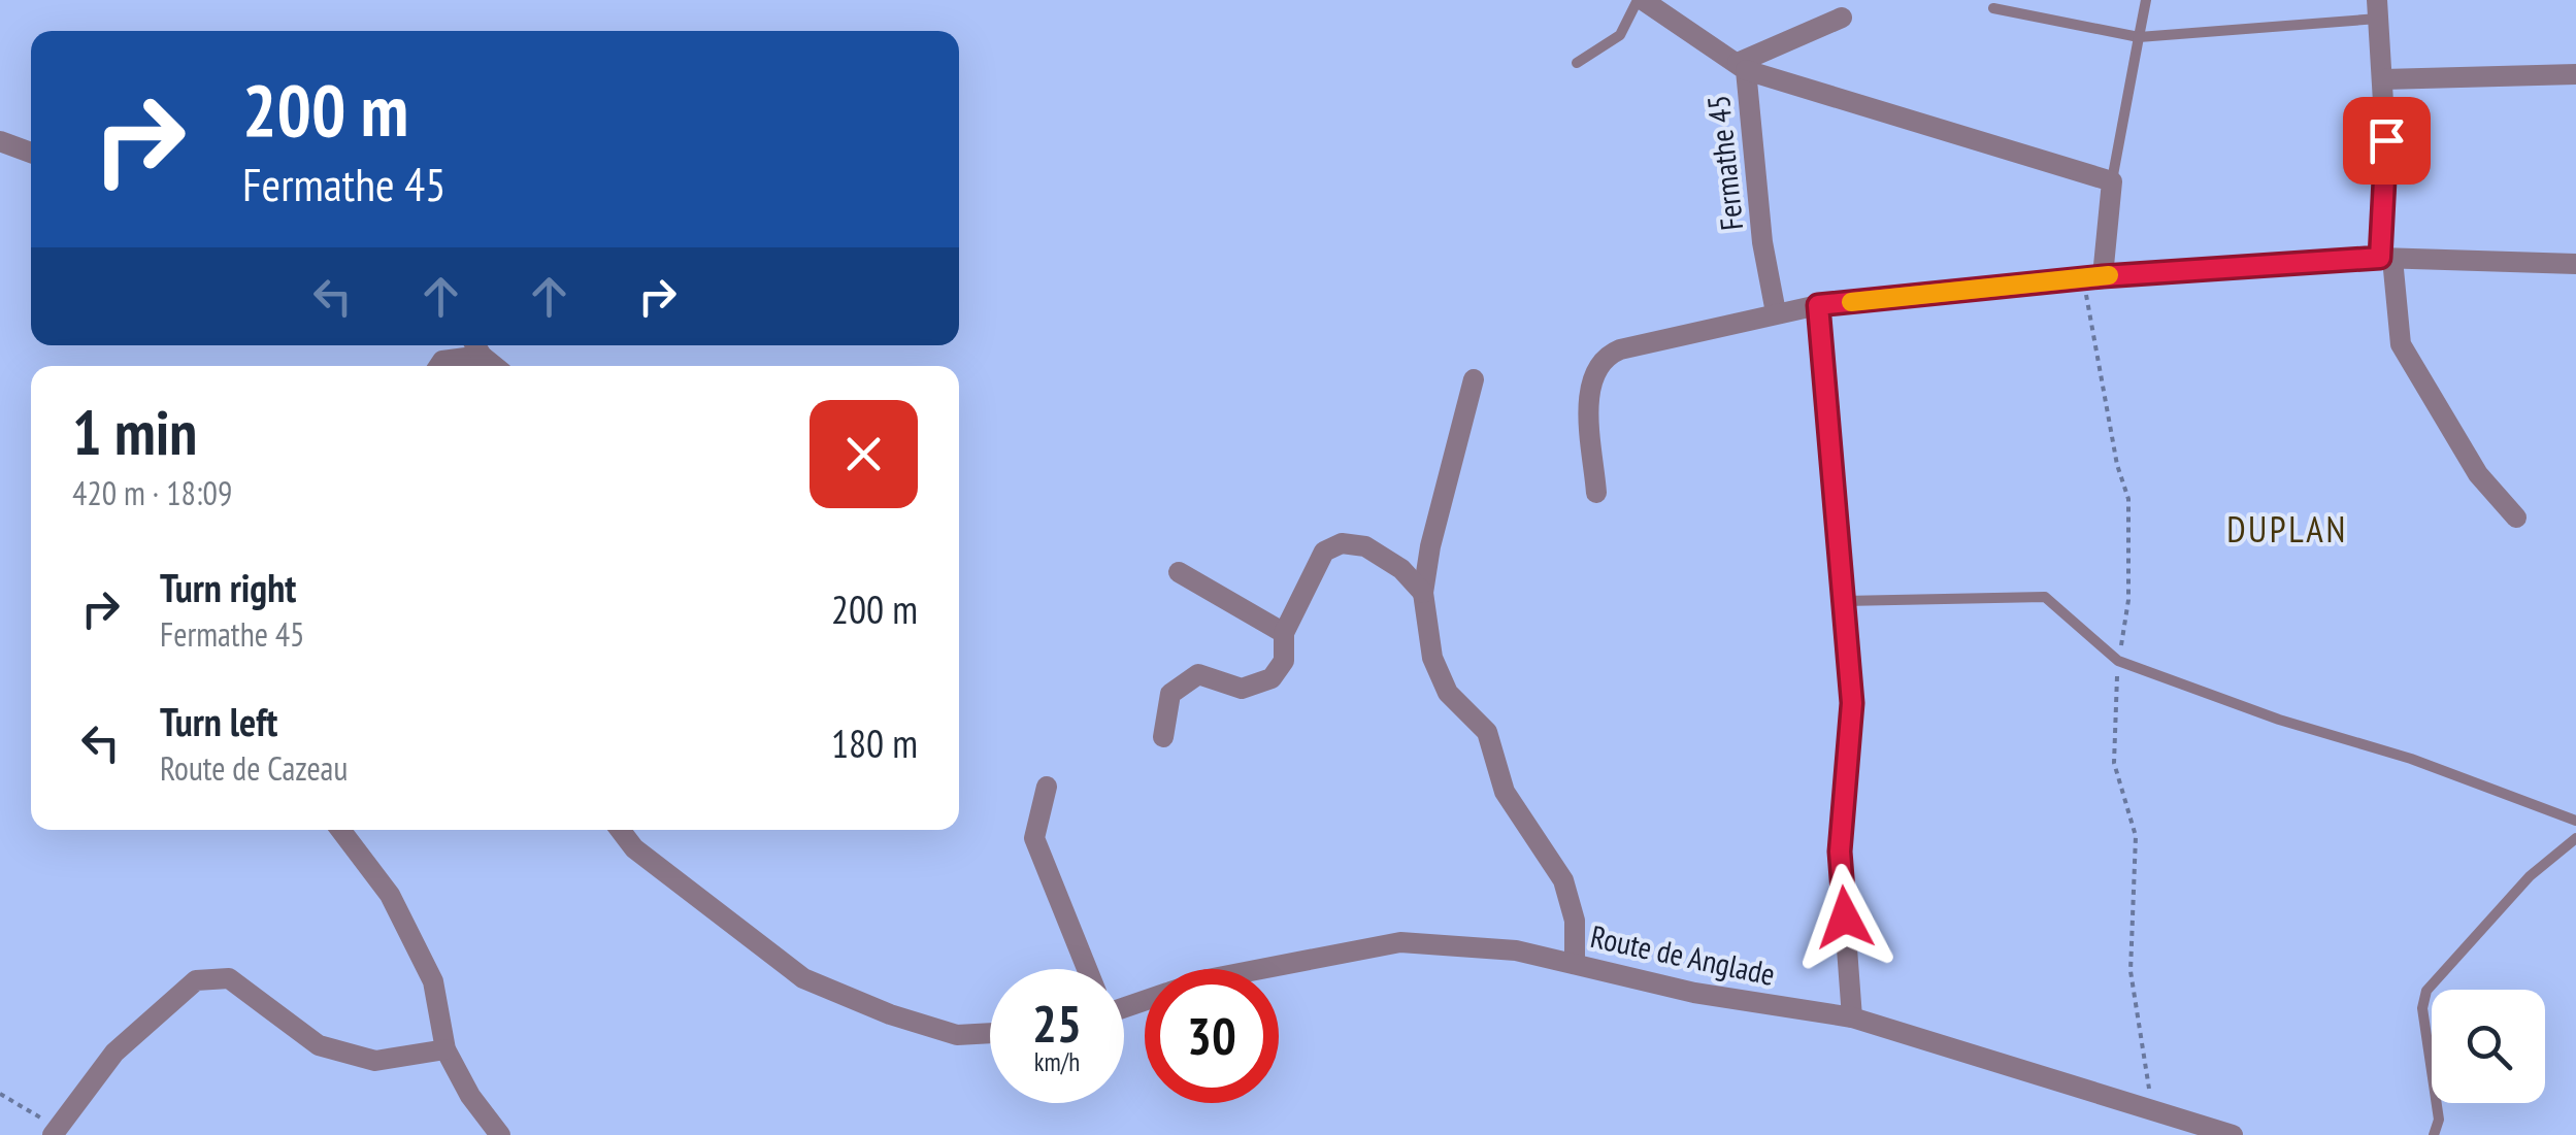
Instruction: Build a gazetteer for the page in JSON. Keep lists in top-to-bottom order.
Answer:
{
  "streets": {
    "street": ["Fermathe 45", "Route de Anglade"]
  },
  "districts": ["DUPLAN"],
  "page": {
    "turn": ["200 m", "Fermathe 45"],
    "heading": ["1 min", "420 m · 18:09"],
    "list": [
      {
        "name": "Turn right",
        "note": "Fermathe 45",
        "value": "200 m"
      },
      {
        "name": "Turn left",
        "note": "Route de Cazeau",
        "value": "180 m"
      }
    ],
    "speed": "25 km/h",
    "limit": "30"
  }
}
